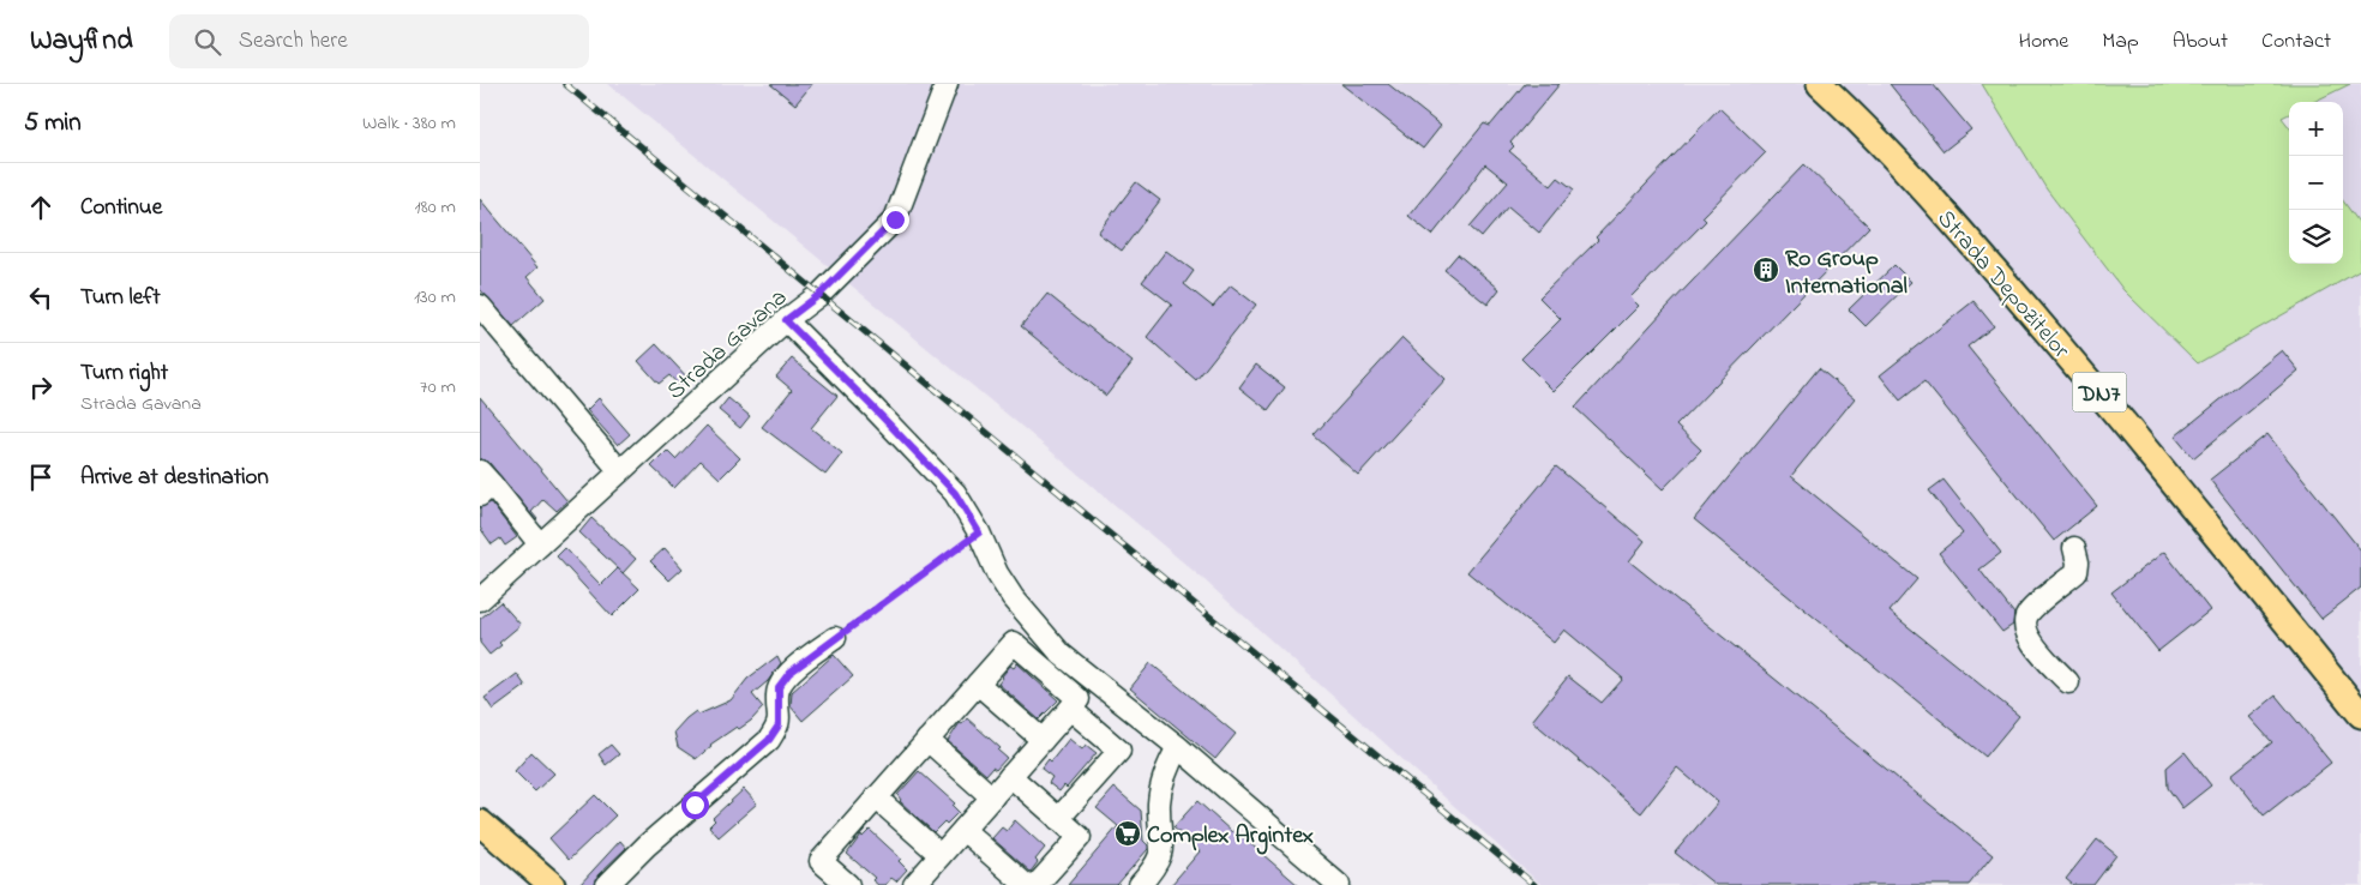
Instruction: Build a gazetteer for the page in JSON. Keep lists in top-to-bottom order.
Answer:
{
  "streets": {
    "main road": ["Strada Depozitelor", "DN7"],
    "street": ["Strada Gavana"]
  },
  "places": {
    "building": ["Ro Group International"],
    "supermarket": ["Complex Argintex"]
  },
  "page": {
    "header": "Wayfind",
    "search": "Search here",
    "nav": [
      "Home",
      "Map",
      "About",
      "Contact"
    ],
    "heading": ["5 min", "Walk · 380 m"],
    "map_buttons": ["+", "−"],
    "list": [
      ["Continue", "180 m"],
      ["Turn left", "130 m"],
      ["Turn right", "Strada Gavana", "70 m"],
      "Arrive at destination"
    ]
  }
}
